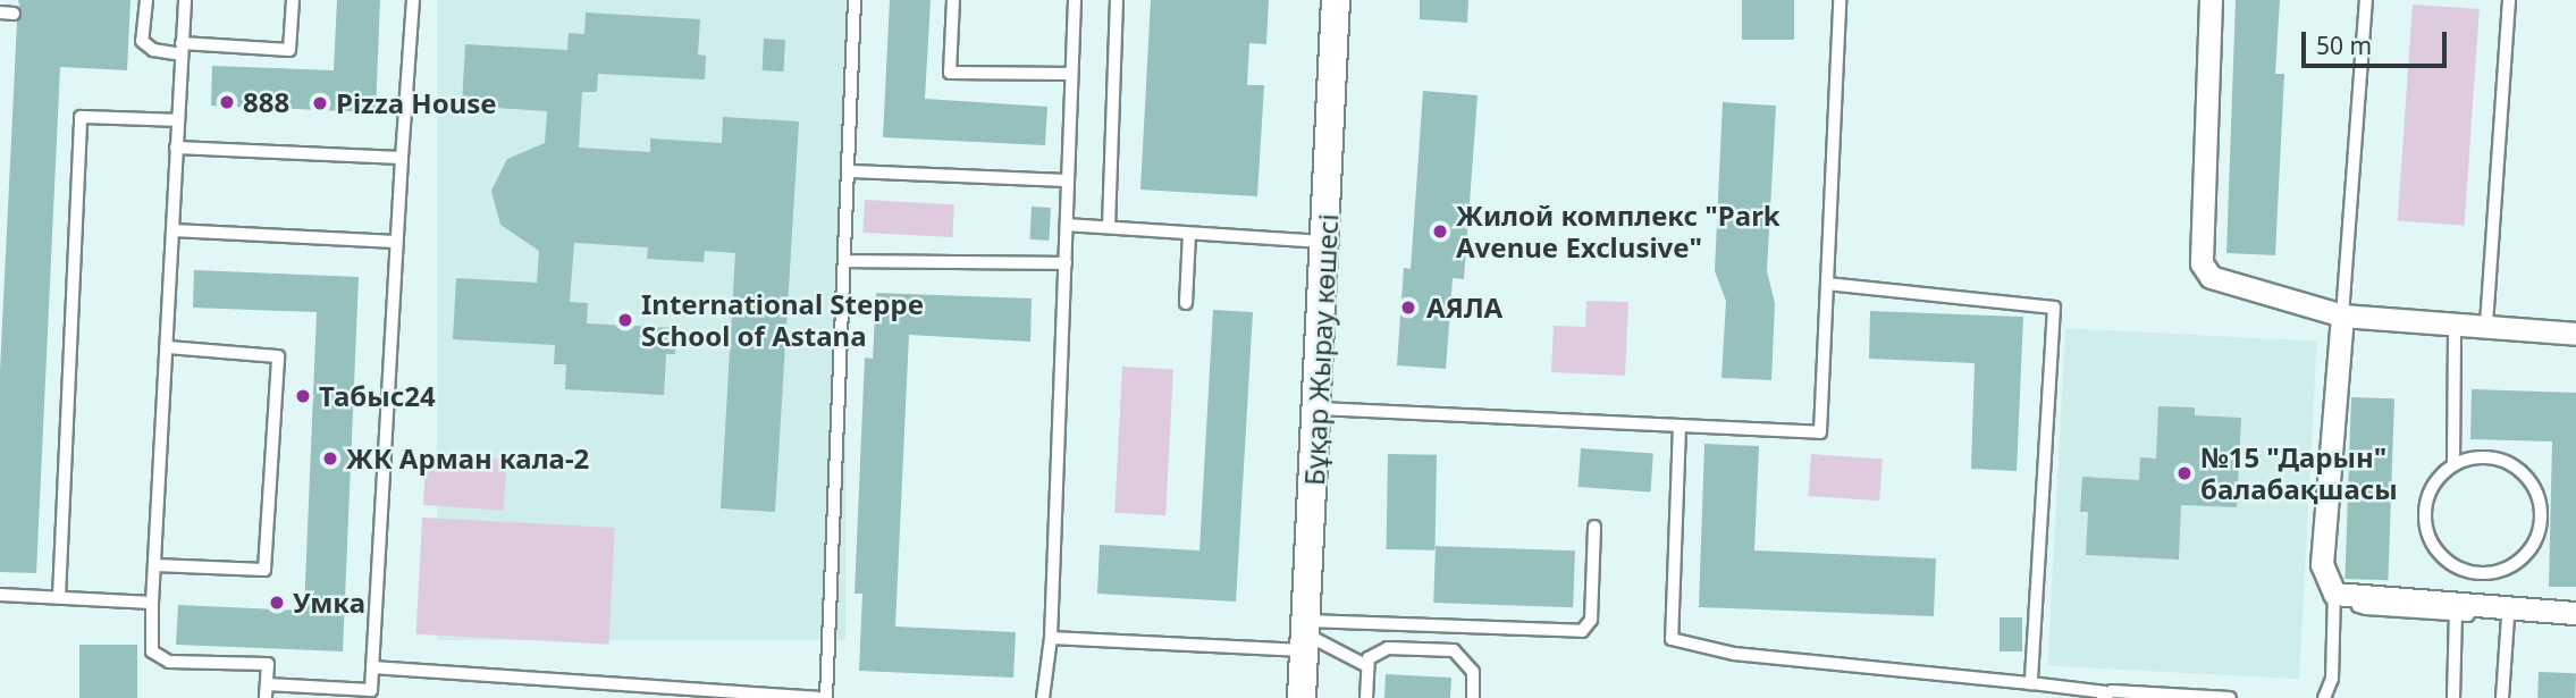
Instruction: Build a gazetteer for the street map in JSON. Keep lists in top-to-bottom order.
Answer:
{
  "streets": {
    "street": ["Бұқар Жырау көшесі"]
  },
  "places": [
    "888",
    "Pizza House",
    "Жилой комплекс \"Park Avenue Exclusive\"",
    "АЯЛА",
    "International Steppe School of Astana",
    "Табыс24",
    "ЖК Арман кала-2",
    "№15 \"Дарын\" балабақшасы",
    "Умка"
  ],
  "scale_bar": "50 m"
}
